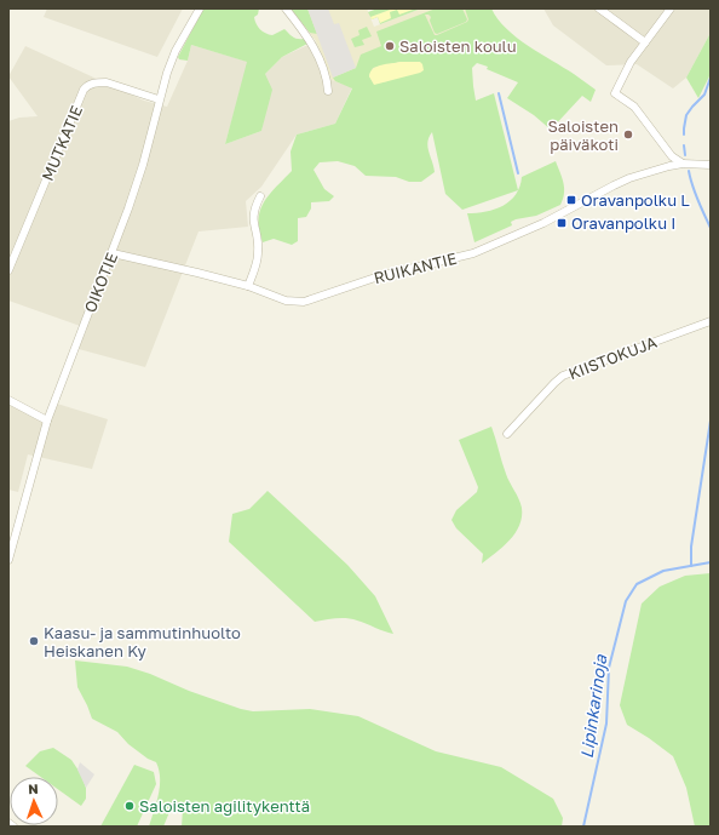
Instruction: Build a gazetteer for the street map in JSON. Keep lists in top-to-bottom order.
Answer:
{
  "streets": {
    "street": [
      "MUTKATIE",
      "RUIKANTIE",
      "OIKOTIE",
      "KIISTOKUJA"
    ]
  },
  "crossings": [
    ["MUTKATIE", "OIKOTIE"],
    ["RUIKANTIE", "OIKOTIE"]
  ],
  "water": ["Lipinkarinoja"],
  "places": {
    "other": [
      "Saloisten koulu",
      "Saloisten päiväkoti",
      "Kaasu- ja sammutinhuolto Heiskanen Ky",
      "Saloisten agilitykenttä"
    ],
    "transit": ["Oravanpolku L", "Oravanpolku I"]
  },
  "north": "top"
}
